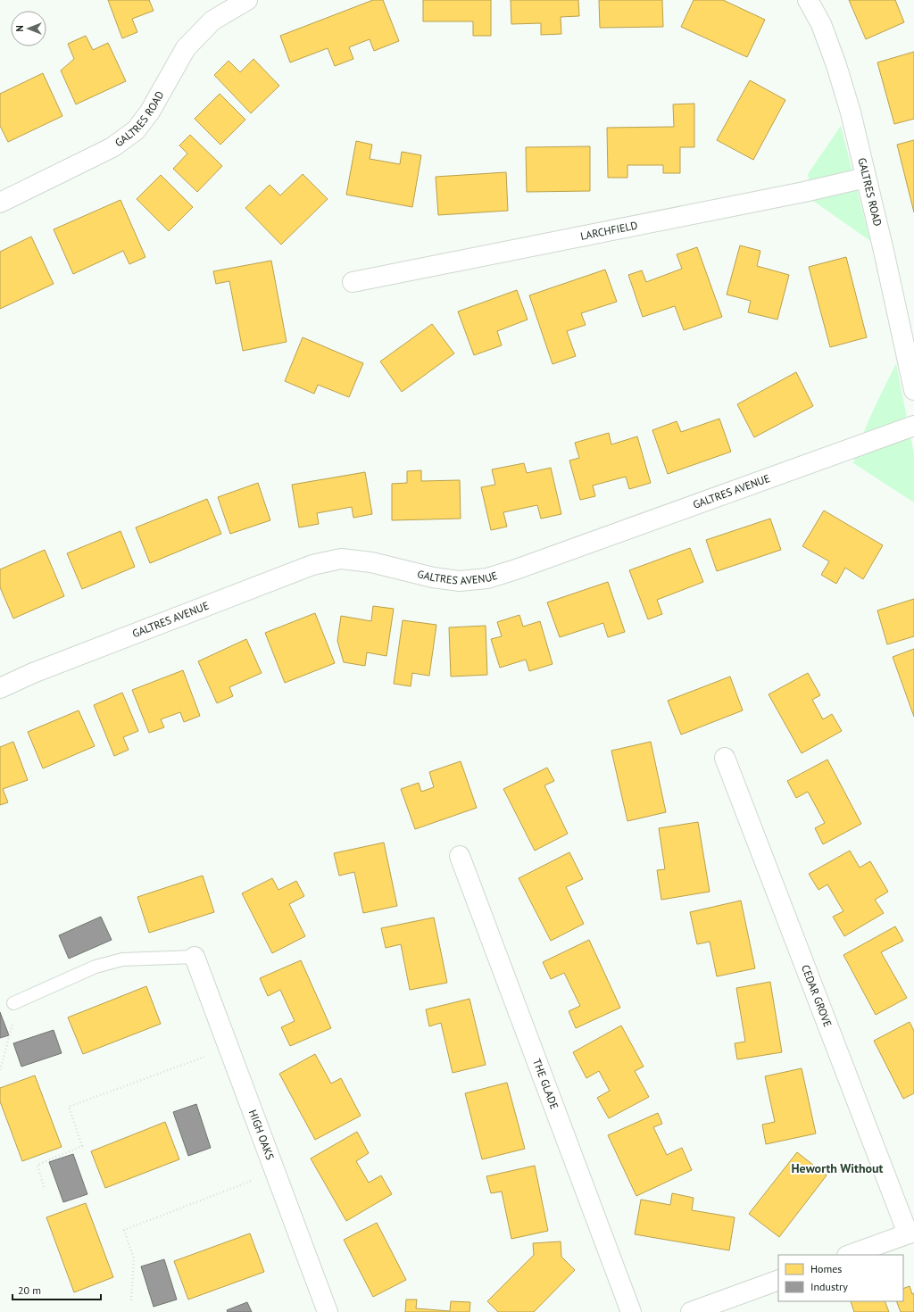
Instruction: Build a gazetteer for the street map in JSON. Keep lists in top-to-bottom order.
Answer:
{
  "streets": {
    "street": [
      "GALTRES ROAD",
      "LARCHFIELD",
      "GALTRES AVENUE",
      "CEDAR GROVE",
      "THE GLADE",
      "HIGH OAKS"
    ]
  },
  "crossings": [
    ["GALTRES ROAD", "LARCHFIELD"]
  ],
  "districts": ["Heworth Without"],
  "legend": ["Homes", "Industry"],
  "scale_bar": "20 m",
  "north": "left"
}
